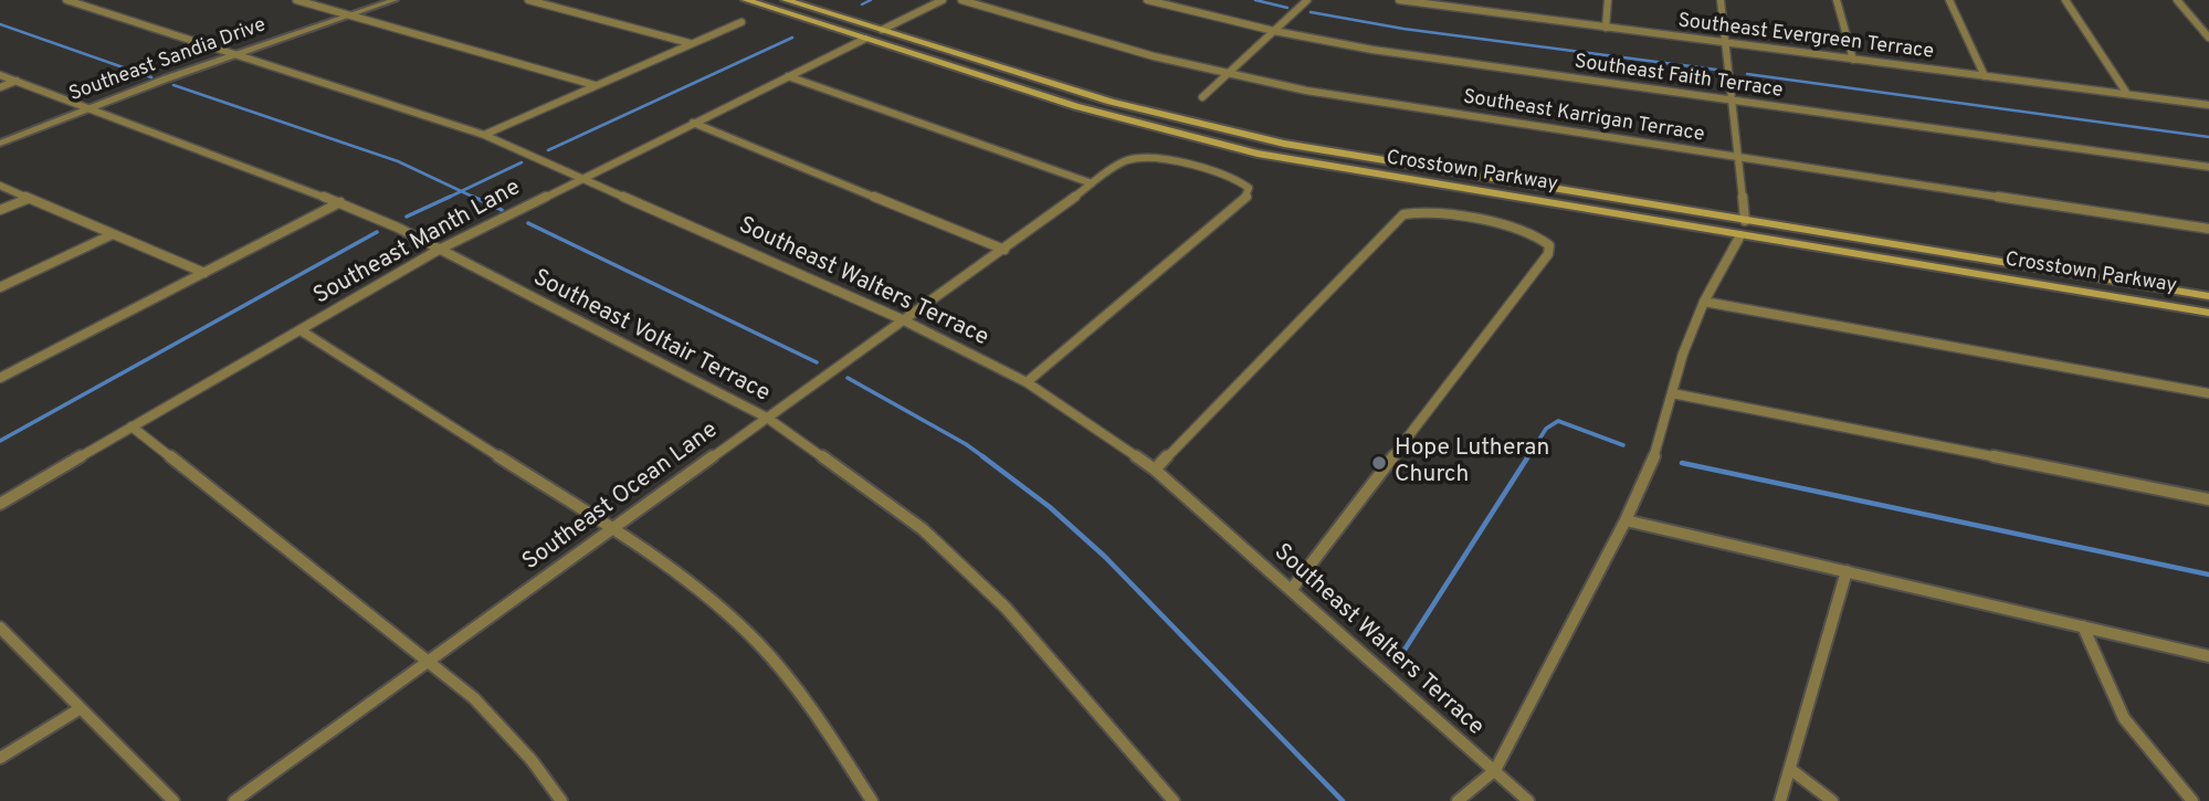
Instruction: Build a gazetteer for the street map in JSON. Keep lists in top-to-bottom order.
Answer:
{
  "streets": {
    "main road": ["Crosstown Parkway"],
    "street": [
      "Southeast Evergreen Terrace",
      "Southeast Sandia Drive",
      "Southeast Faith Terrace",
      "Southeast Karrigan Terrace",
      "Southeast Manth Lane",
      "Southeast Walters Terrace",
      "Southeast Voltair Terrace",
      "Southeast Ocean Lane"
    ]
  },
  "crossings": [
    ["Southeast Sandia Drive", "Southeast Walters Terrace"],
    ["Southeast Sandia Drive", "Southeast Voltair Terrace"],
    ["Crosstown Parkway", "Southeast Manth Lane"],
    ["Southeast Manth Lane", "Southeast Walters Terrace"],
    ["Southeast Manth Lane", "Southeast Voltair Terrace"],
    ["Southeast Walters Terrace", "Southeast Ocean Lane"],
    ["Southeast Voltair Terrace", "Southeast Ocean Lane"]
  ],
  "places": ["Hope Lutheran Church"]
}
